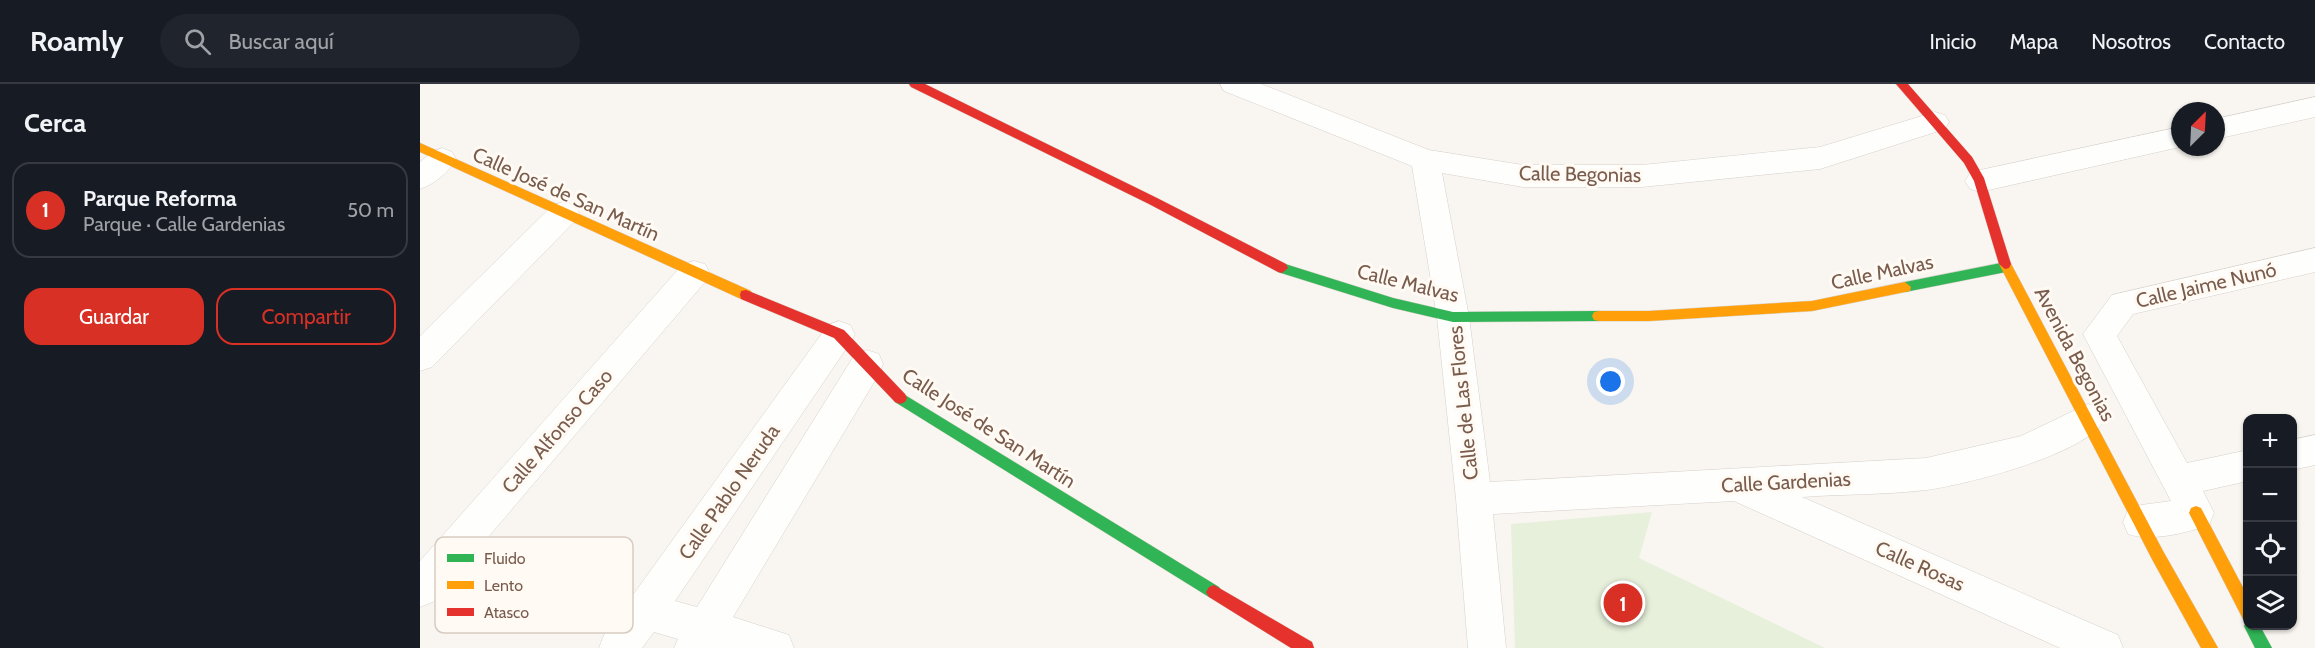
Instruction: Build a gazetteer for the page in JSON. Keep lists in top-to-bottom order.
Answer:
{
  "streets": {
    "street": [
      "Calle Begonias",
      "Calle José de San Martín",
      "Calle Malvas",
      "Calle Jaime Nunó",
      "Avenida Begonias",
      "Calle de Las Flores",
      "Calle Alfonso Caso",
      "Calle Gardenias",
      "Calle Pablo Neruda",
      "Calle Rosas"
    ]
  },
  "crossings": [
    ["Calle Begonias", "Avenida Begonias"],
    ["Calle Begonias", "Calle de Las Flores"],
    ["Calle José de San Martín", "Calle Alfonso Caso"],
    ["Calle José de San Martín", "Calle Pablo Neruda"],
    ["Calle Malvas", "Avenida Begonias"],
    ["Calle Malvas", "Calle de Las Flores"],
    ["Avenida Begonias", "Calle Gardenias"],
    ["Calle de Las Flores", "Calle Gardenias"],
    ["Calle Gardenias", "Calle Rosas"]
  ],
  "legend": ["Fluido", "Lento", "Atasco"],
  "north": "top right",
  "page": {
    "header": "Roamly",
    "search": "Buscar aquí",
    "nav": [
      "Inicio",
      "Mapa",
      "Nosotros",
      "Contacto"
    ],
    "heading": "Cerca",
    "list": [
      {
        "mark": "1",
        "name": "Parque Reforma",
        "note": "Parque · Calle Gardenias",
        "value": "50 m"
      }
    ],
    "buttons": ["Guardar", "Compartir"],
    "map_buttons": ["+", "−"],
    "pins": "1"
  }
}
